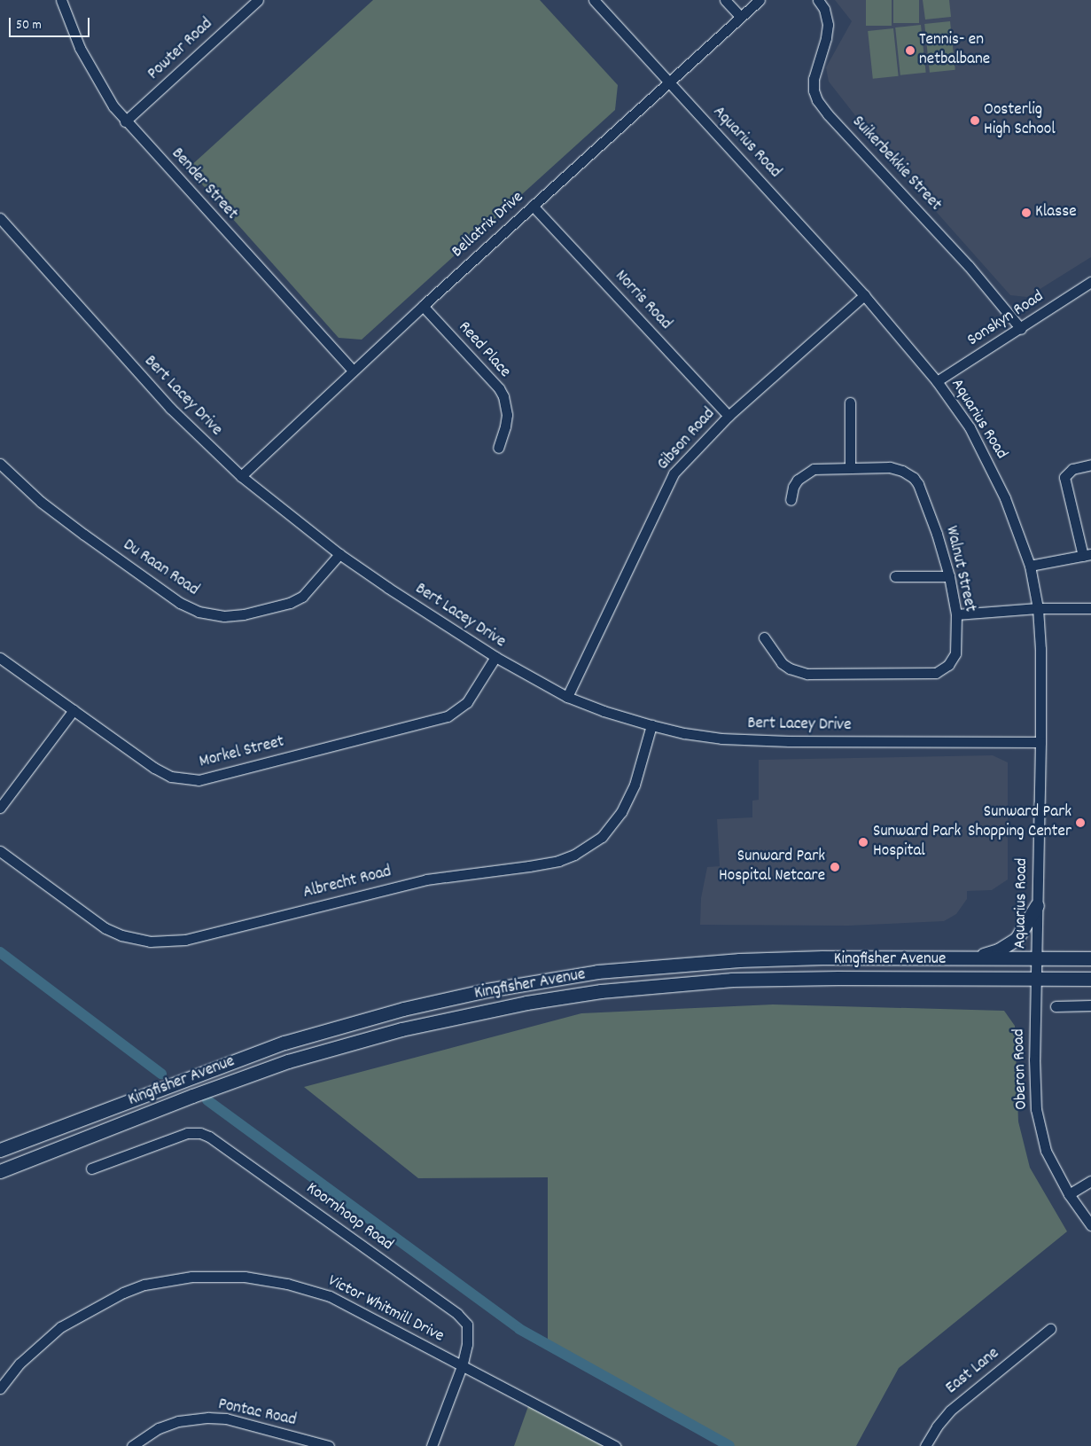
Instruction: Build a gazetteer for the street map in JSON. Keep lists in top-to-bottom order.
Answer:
{
  "streets": {
    "street": [
      "Powter Road",
      "Aquarius Road",
      "Suikerbekkie Street",
      "Bender Street",
      "Bellatrix Drive",
      "Norris Road",
      "Sonskyn Road",
      "Reed Place",
      "Bert Lacey Drive",
      "Gibson Road",
      "Du Raan Road",
      "Walnut Street",
      "Morkel Street",
      "Albrecht Road",
      "Kingfisher Avenue",
      "Oberon Road",
      "Koornhoop Road",
      "Victor Whitmill Drive",
      "East Lane",
      "Pontac Road"
    ]
  },
  "crossings": [
    ["Powter Road", "Bender Street"],
    ["Aquarius Road", "Bellatrix Drive"],
    ["Aquarius Road", "Sonskyn Road"],
    ["Aquarius Road", "Bert Lacey Drive"],
    ["Aquarius Road", "Gibson Road"],
    ["Aquarius Road", "Kingfisher Avenue"],
    ["Aquarius Road", "Oberon Road"],
    ["Suikerbekkie Street", "Sonskyn Road"],
    ["Bender Street", "Bellatrix Drive"],
    ["Bellatrix Drive", "Norris Road"],
    ["Bellatrix Drive", "Reed Place"],
    ["Bellatrix Drive", "Bert Lacey Drive"],
    ["Norris Road", "Gibson Road"],
    ["Bert Lacey Drive", "Gibson Road"],
    ["Bert Lacey Drive", "Du Raan Road"],
    ["Bert Lacey Drive", "Morkel Street"],
    ["Bert Lacey Drive", "Albrecht Road"],
    ["Kingfisher Avenue", "Oberon Road"],
    ["Koornhoop Road", "Victor Whitmill Drive"]
  ],
  "places": [
    "Tennis- en netbalbane",
    "Oosterlig High School",
    "Klasse",
    "Sunward Park Shopping Center",
    "Sunward Park Hospital",
    "Sunward Park Hospital Netcare"
  ],
  "scale_bar": "50 m"
}
